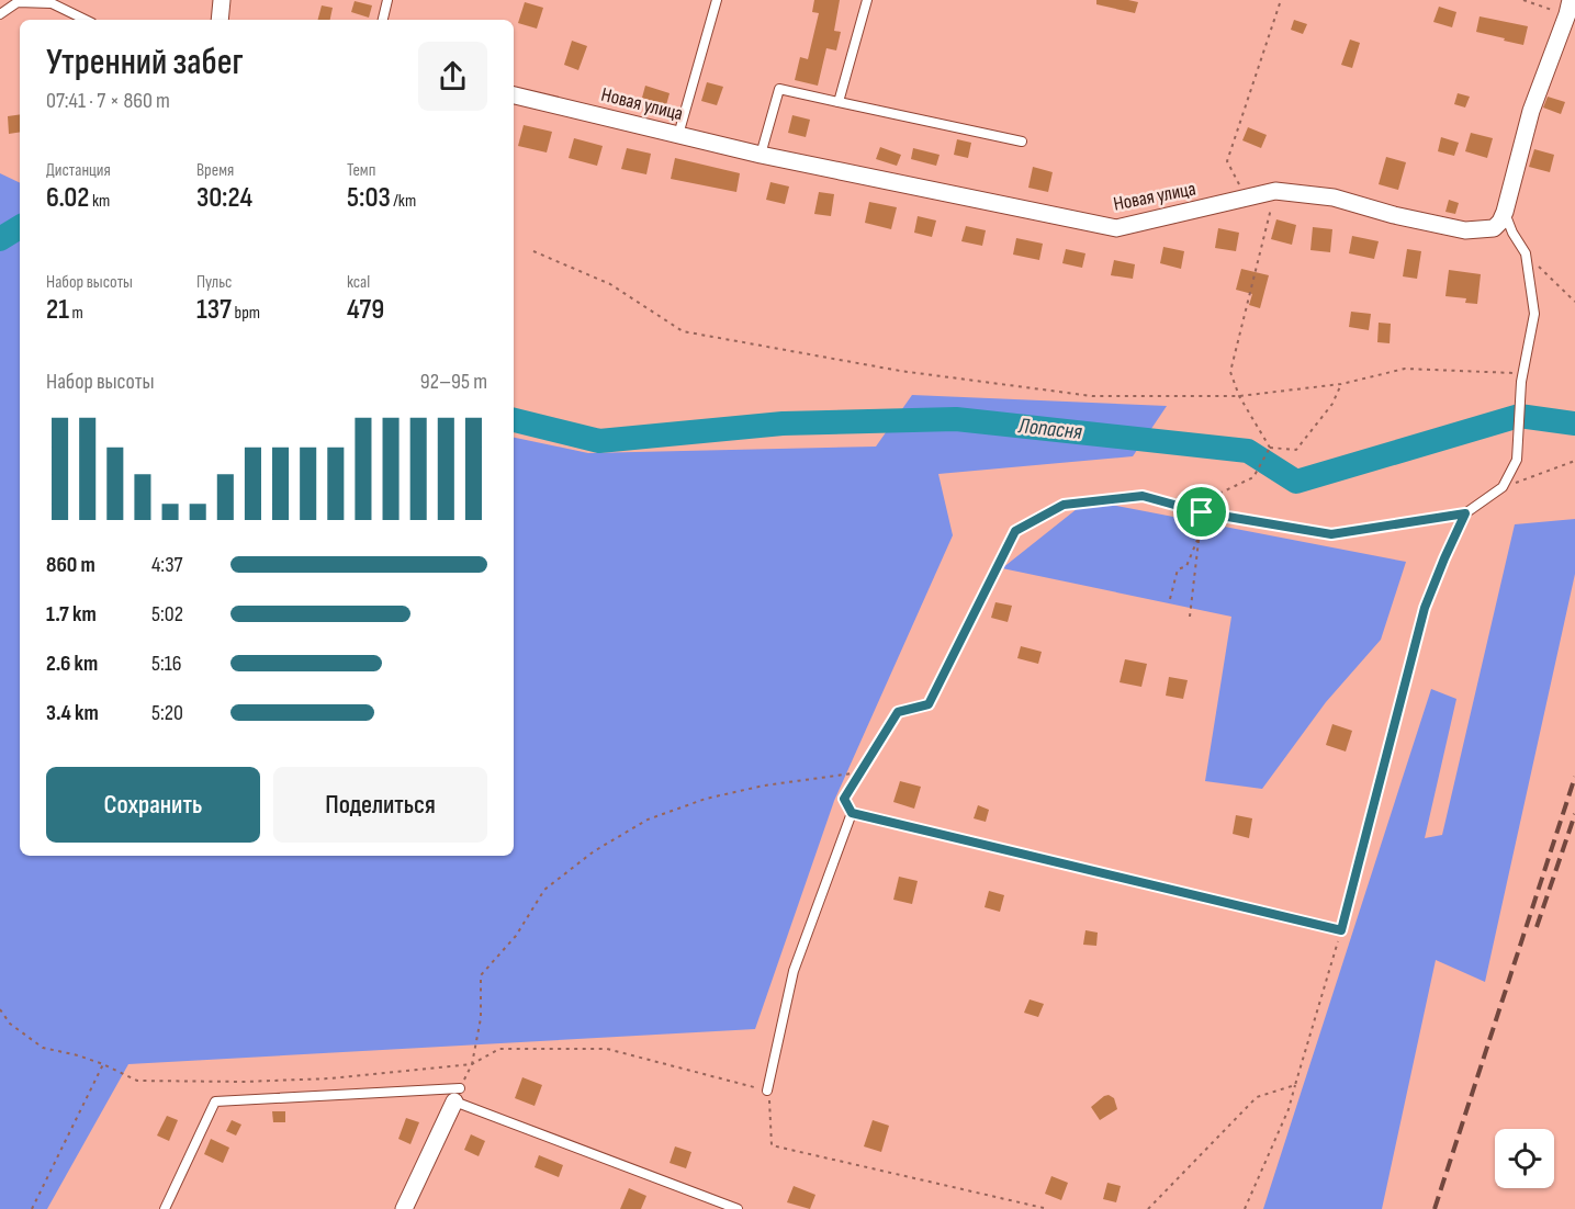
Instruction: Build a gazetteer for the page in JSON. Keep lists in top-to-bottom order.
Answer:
{
  "streets": {
    "street": ["Новая улица"]
  },
  "water": ["Лопасня"],
  "page": {
    "heading": ["Утренний забег", "07:41 · 7 × 860 m"],
    "stats": [
      ["Дистанция", "6.02 km"],
      ["Время", "30:24"],
      ["Темп", "5:03 /km"],
      ["Набор высоты", "21 m"],
      ["Пульс", "137 bpm"],
      ["kcal", "479"]
    ],
    "chart": ["Набор высоты", "92–95 m"],
    "list": [
      {
        "name": "860 m",
        "note": "4:37"
      },
      {
        "name": "1.7 km",
        "note": "5:02"
      },
      {
        "name": "2.6 km",
        "note": "5:16"
      },
      {
        "name": "3.4 km",
        "note": "5:20"
      }
    ],
    "buttons": ["Сохранить", "Поделиться"]
  }
}
